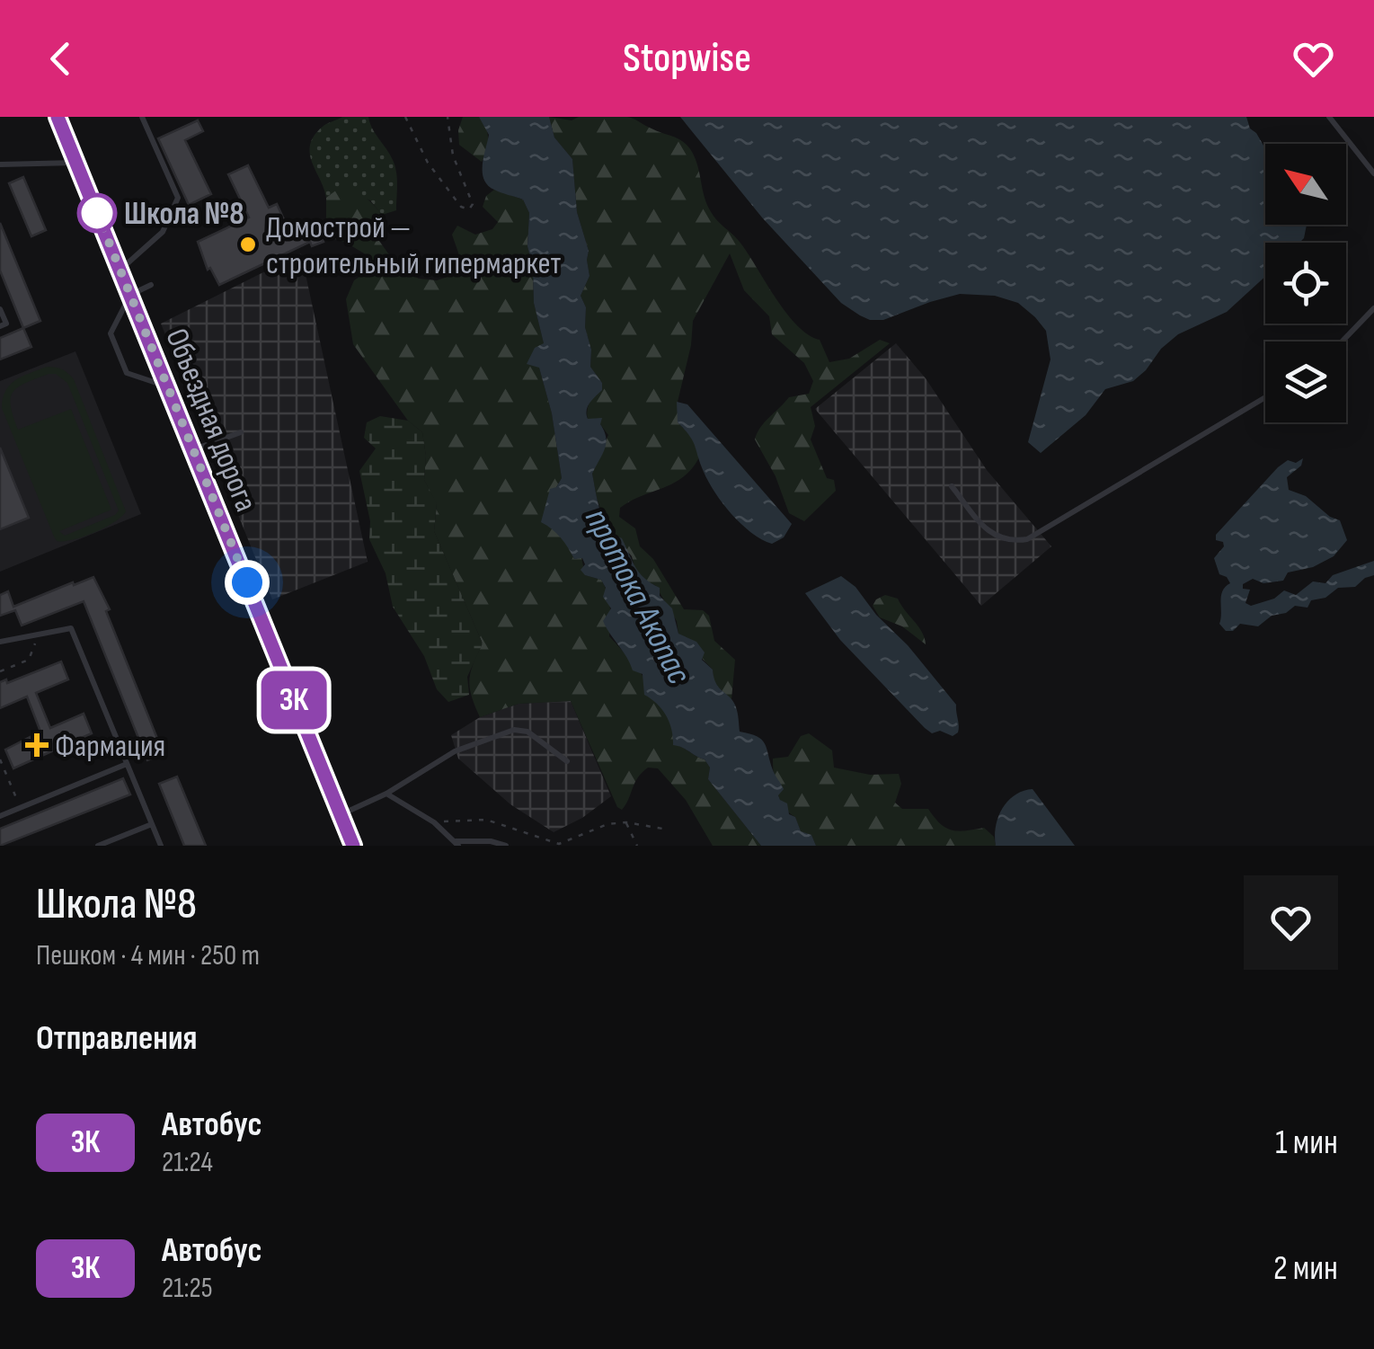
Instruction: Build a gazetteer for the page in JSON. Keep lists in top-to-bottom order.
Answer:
{
  "streets": {
    "main road": ["Объездная дорога"]
  },
  "water": ["протока Акопас"],
  "places": {
    "other": ["Школа №8", "Домострой — строительный гипермаркет"],
    "health": ["Фармация"]
  },
  "lines": ["bus line 3К"],
  "north": "top left",
  "page": {
    "header": "Stopwise",
    "on_map": "3К",
    "heading": [
      ["Школа №8", "Пешком · 4 мин · 250 m"],
      "Отправления"
    ],
    "list": [
      {
        "mark": "3К",
        "name": "Автобус",
        "note": "21:24",
        "value": "1 мин"
      },
      {
        "mark": "3К",
        "name": "Автобус",
        "note": "21:25",
        "value": "2 мин"
      }
    ]
  }
}
